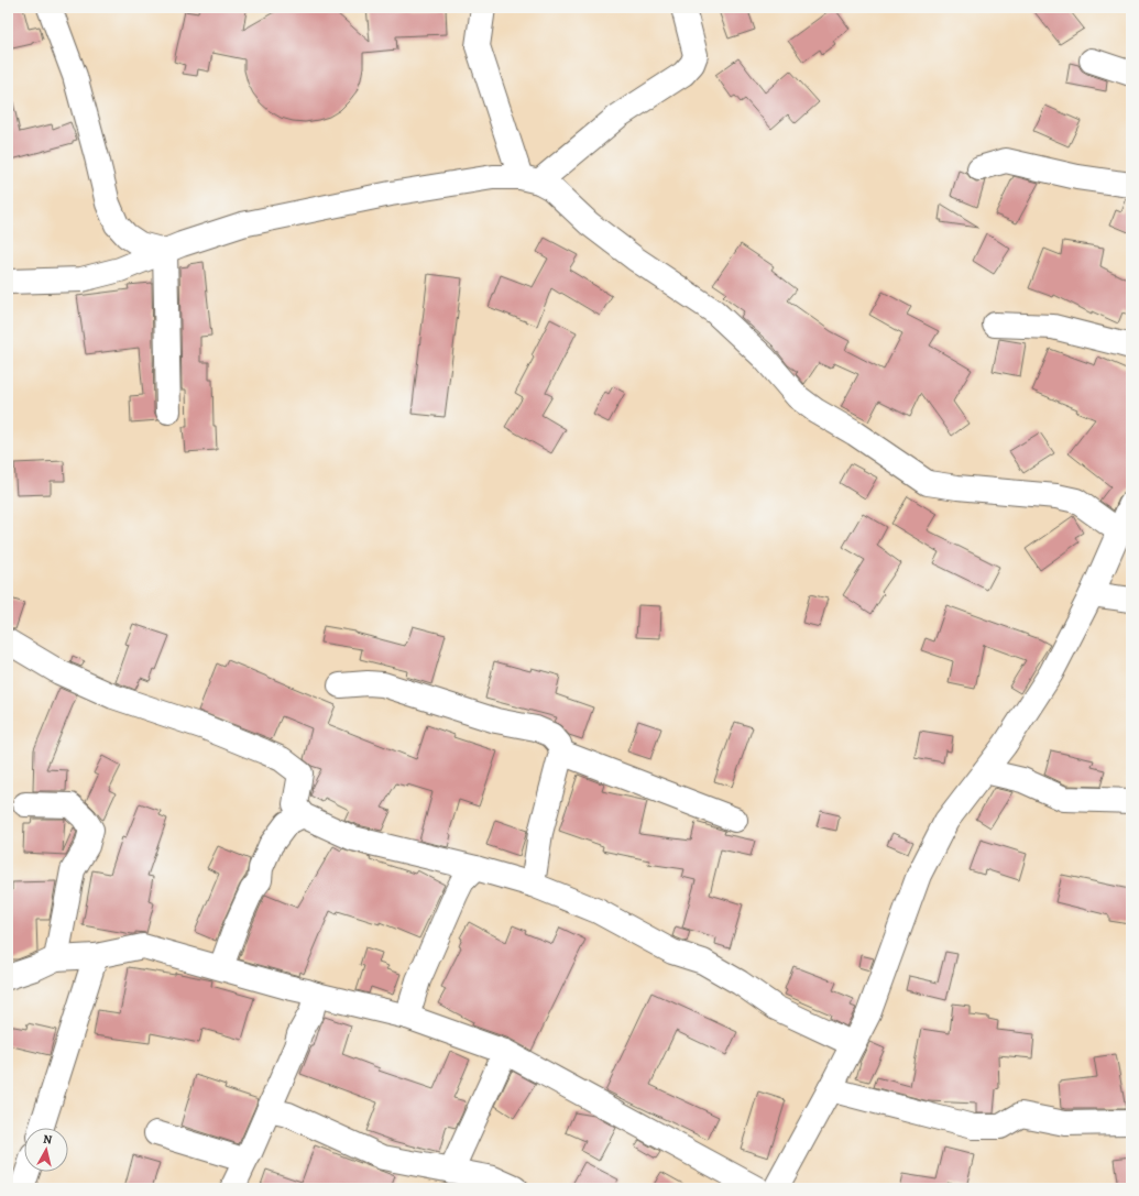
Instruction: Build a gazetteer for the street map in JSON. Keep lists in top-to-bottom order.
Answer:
{
  "north": "top"
}
